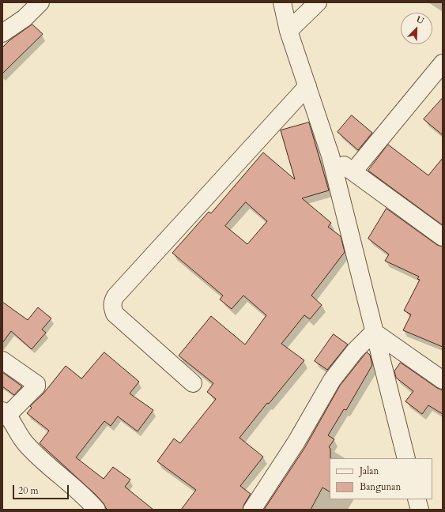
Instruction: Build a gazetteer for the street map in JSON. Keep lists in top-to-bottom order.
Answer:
{
  "legend": ["Jalan", "Bangunan"],
  "scale_bar": "20 m",
  "north": "top right"
}
